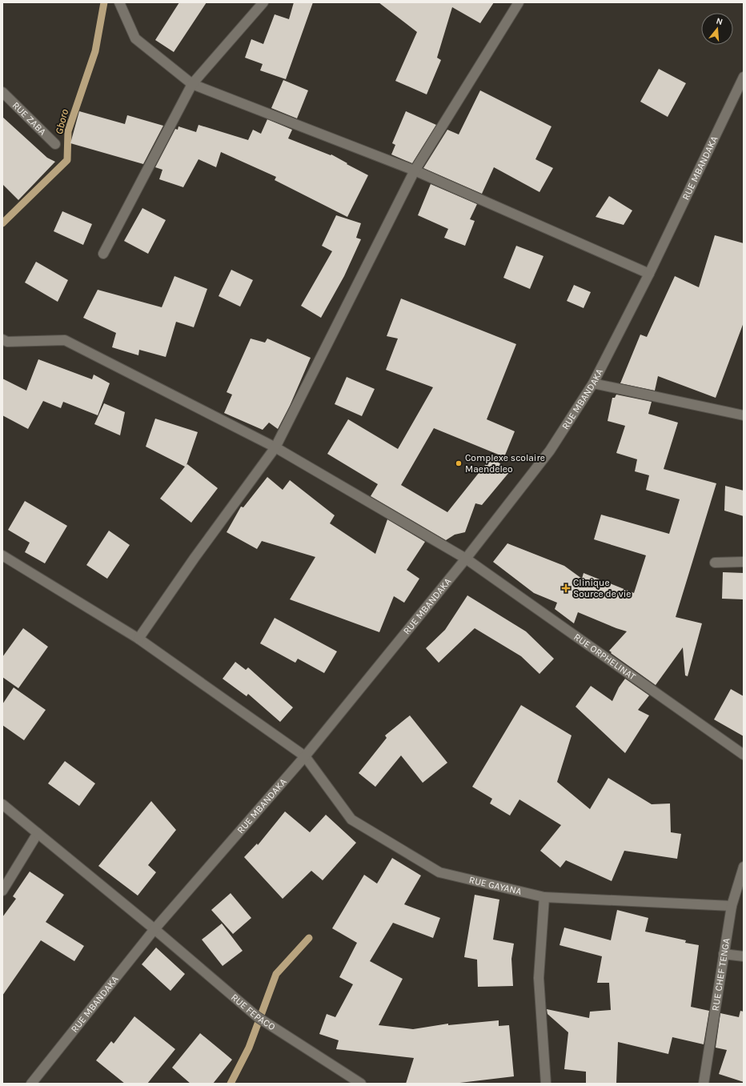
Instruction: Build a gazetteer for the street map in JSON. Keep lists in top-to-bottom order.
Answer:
{
  "streets": {
    "street": [
      "RUE ZABA",
      "RUE MBANDAKA",
      "RUE ORPHELINAT",
      "RUE GAYANA",
      "RUE CHEF TENGA",
      "RUE FEPACO"
    ]
  },
  "crossings": [
    ["RUE MBANDAKA", "RUE ORPHELINAT"],
    ["RUE MBANDAKA", "RUE GAYANA"],
    ["RUE MBANDAKA", "RUE FEPACO"],
    ["RUE GAYANA", "RUE CHEF TENGA"]
  ],
  "water": ["Gboro"],
  "places": {
    "other": ["Complexe scolaire Maendeleo"],
    "health": ["Clinique Source de vie"]
  },
  "north": "top"
}
